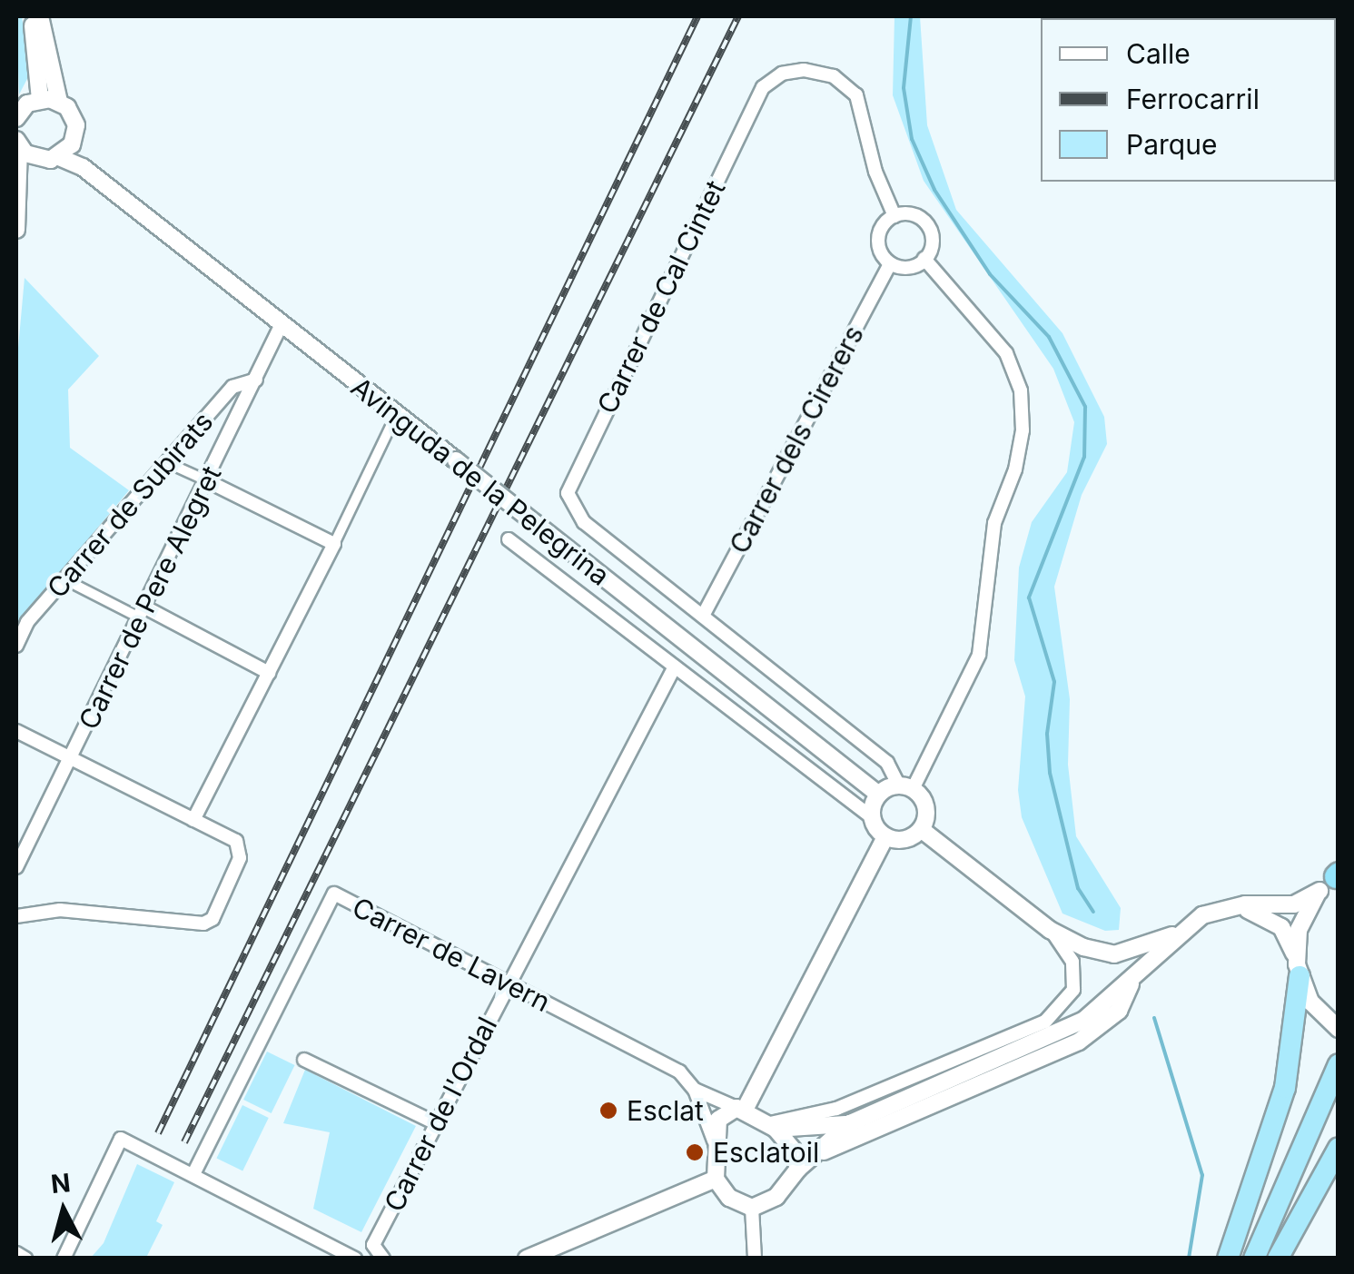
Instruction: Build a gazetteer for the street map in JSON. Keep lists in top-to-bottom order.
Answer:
{
  "streets": {
    "street": [
      "Carrer de Cal Cintet",
      "Carrer dels Cirerers",
      "Avinguda de la Pelegrina",
      "Carrer de Subirats",
      "Carrer de Pere Alegret",
      "Carrer de Lavern",
      "Carrer de l'Ordal"
    ]
  },
  "crossings": [
    ["Carrer de Cal Cintet", "Carrer dels Cirerers"],
    ["Carrer de Cal Cintet", "Avinguda de la Pelegrina"],
    ["Carrer dels Cirerers", "Avinguda de la Pelegrina"],
    ["Avinguda de la Pelegrina", "Carrer de Pere Alegret"],
    ["Avinguda de la Pelegrina", "Carrer de l'Ordal"],
    ["Carrer de Subirats", "Carrer de Pere Alegret"],
    ["Carrer de Lavern", "Carrer de l'Ordal"]
  ],
  "places": ["Esclat", "Esclatoil"],
  "legend": ["Calle", "Ferrocarril", "Parque"],
  "north": "top"
}
